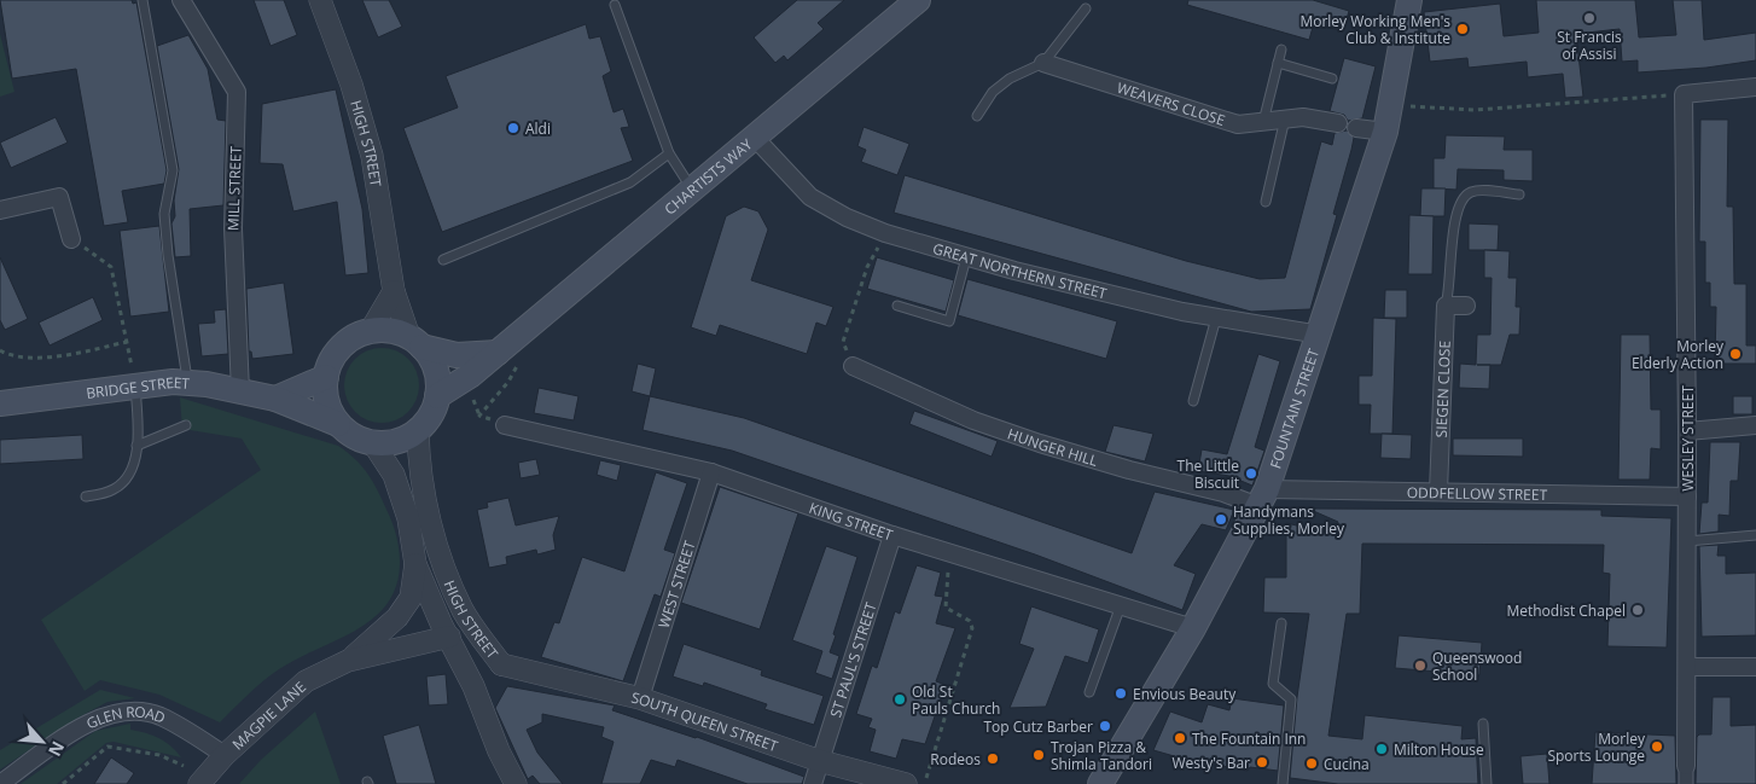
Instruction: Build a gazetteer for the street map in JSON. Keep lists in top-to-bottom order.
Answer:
{
  "streets": {
    "main road": ["CHARTISTS WAY", "BRIDGE STREET", "FOUNTAIN STREET"],
    "street": [
      "WEAVERS CLOSE",
      "HIGH STREET",
      "MILL STREET",
      "GREAT NORTHERN STREET",
      "SIEGEN CLOSE",
      "WESLEY STREET",
      "HUNGER HILL",
      "ODDFELLOW STREET",
      "KING STREET",
      "WEST STREET",
      "ST PAUL'S STREET",
      "MAGPIE LANE",
      "SOUTH QUEEN STREET",
      "GLEN ROAD"
    ]
  },
  "crossings": [
    ["HIGH STREET", "CHARTISTS WAY"],
    ["HIGH STREET", "BRIDGE STREET"],
    ["HIGH STREET", "MAGPIE LANE"],
    ["HIGH STREET", "SOUTH QUEEN STREET"],
    ["CHARTISTS WAY", "GREAT NORTHERN STREET"],
    ["CHARTISTS WAY", "BRIDGE STREET"],
    ["MILL STREET", "BRIDGE STREET"],
    ["GREAT NORTHERN STREET", "FOUNTAIN STREET"],
    ["SIEGEN CLOSE", "ODDFELLOW STREET"],
    ["FOUNTAIN STREET", "HUNGER HILL"],
    ["FOUNTAIN STREET", "ODDFELLOW STREET"],
    ["FOUNTAIN STREET", "KING STREET"],
    ["WESLEY STREET", "ODDFELLOW STREET"],
    ["HUNGER HILL", "ODDFELLOW STREET"],
    ["KING STREET", "WEST STREET"],
    ["KING STREET", "ST PAUL'S STREET"],
    ["WEST STREET", "SOUTH QUEEN STREET"],
    ["ST PAUL'S STREET", "SOUTH QUEEN STREET"],
    ["MAGPIE LANE", "GLEN ROAD"]
  ],
  "places": [
    "St Francis of Assisi",
    "Morley Working Men's Club & Institute",
    "Aldi",
    "Morley Elderly Action",
    "The Little Biscuit",
    "Handymans Supplies, Morley",
    "Methodist Chapel",
    "Queenswood School",
    "Envious Beauty",
    "Old St Pauls Church",
    "Top Cutz Barber",
    "The Fountain Inn",
    "Morley Sports Lounge",
    "Milton House",
    "Trojan Pizza & Shimla Tandori",
    "Rodeos",
    "Westy's Bar",
    "Cucina"
  ],
  "north": "bottom right"
}
